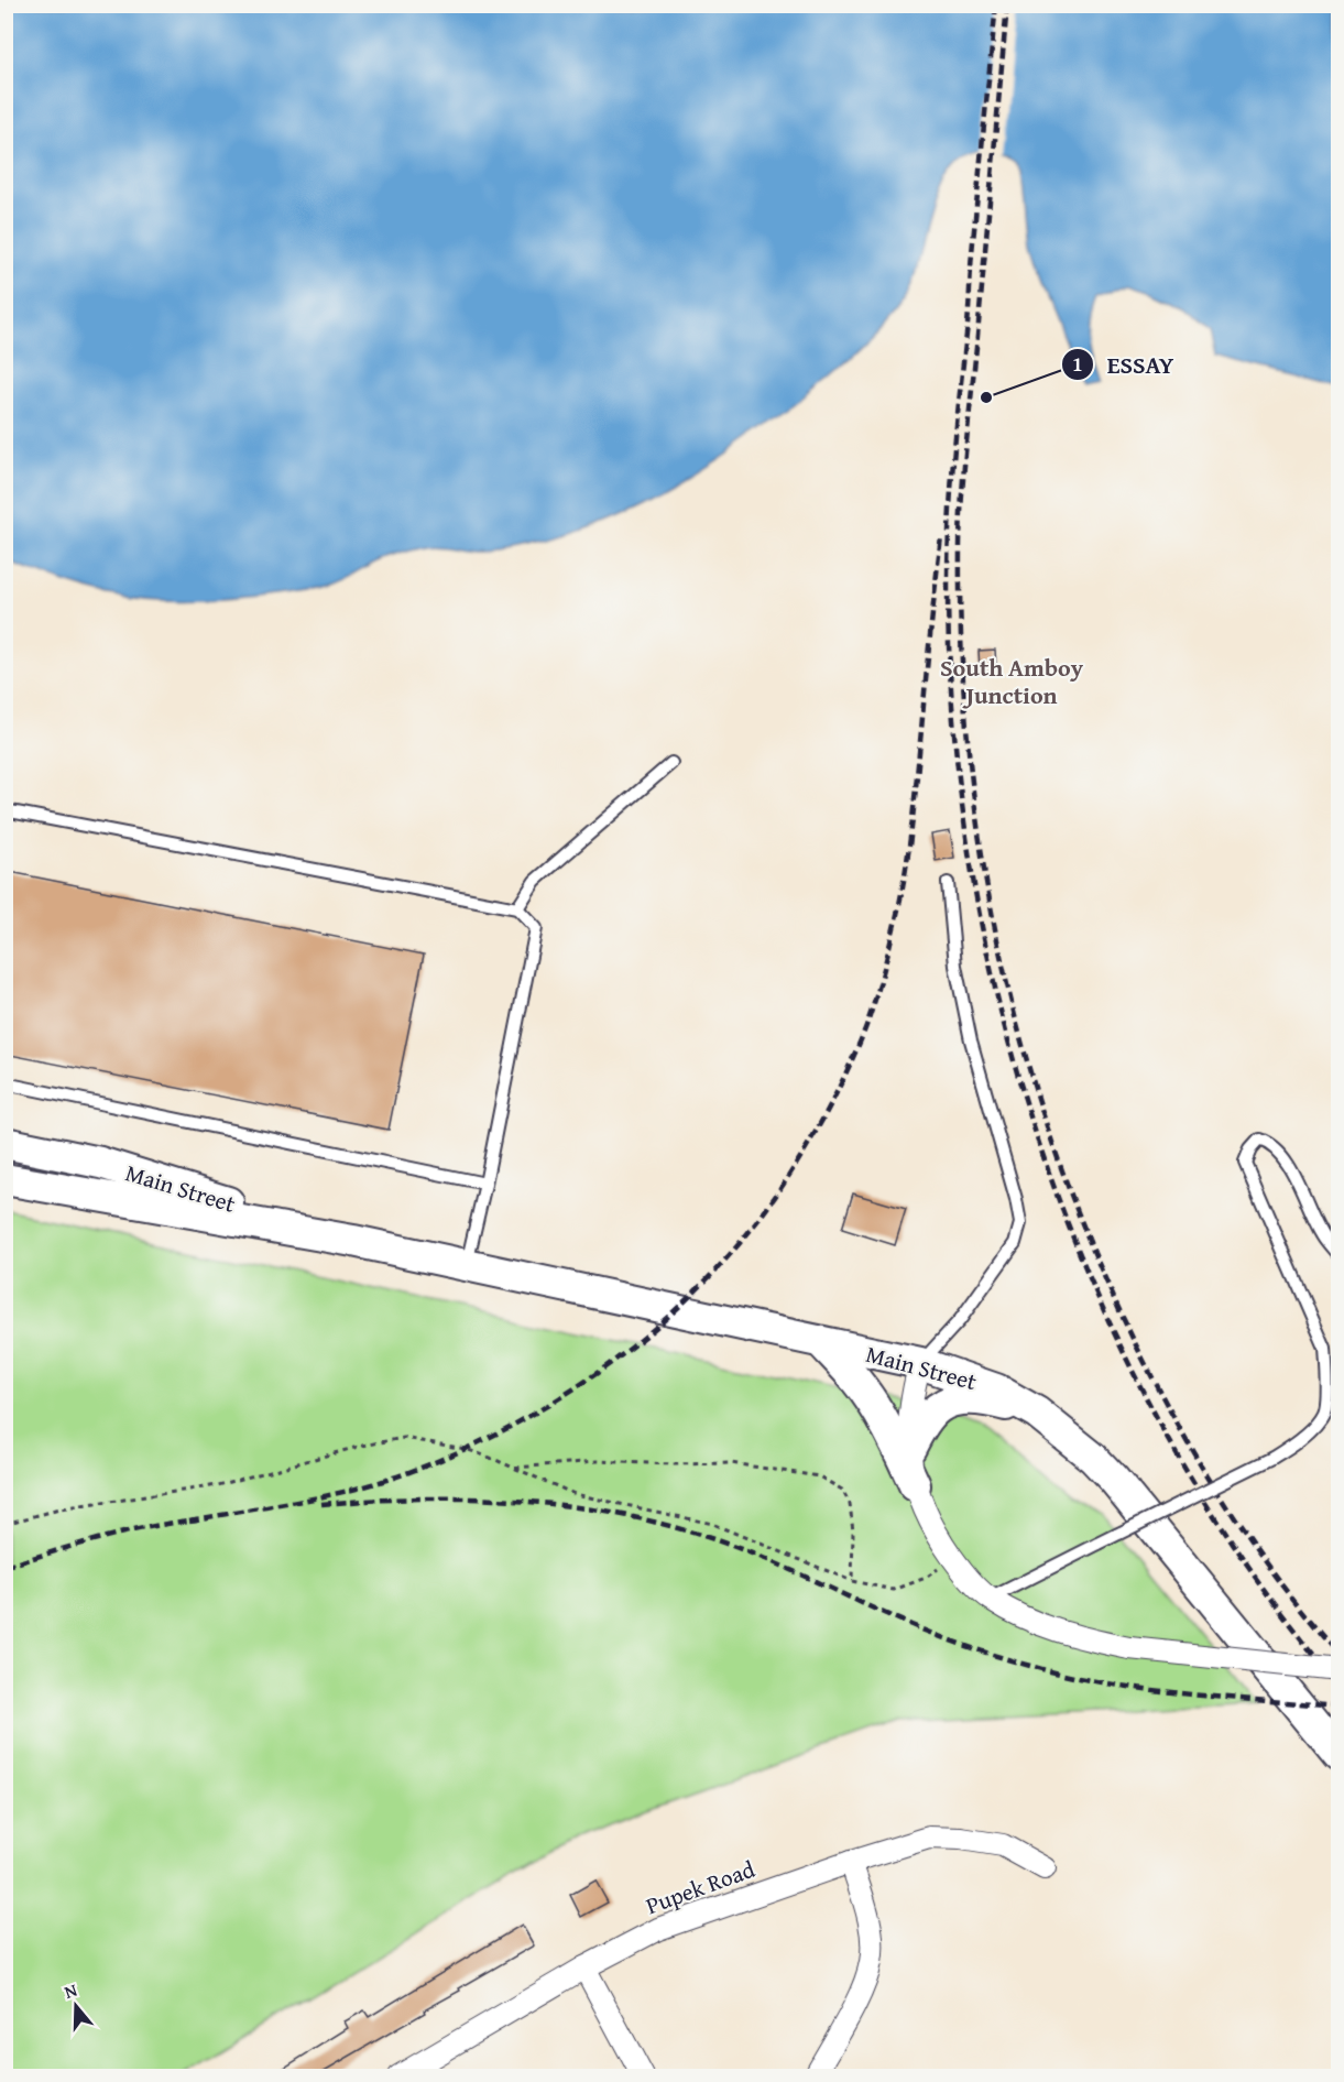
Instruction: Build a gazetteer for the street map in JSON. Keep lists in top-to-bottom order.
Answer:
{
  "streets": {
    "main road": ["Main Street"],
    "street": ["Pupek Road"]
  },
  "districts": ["South Amboy Junction"],
  "places": ["ESSAY"],
  "north": "top"
}
